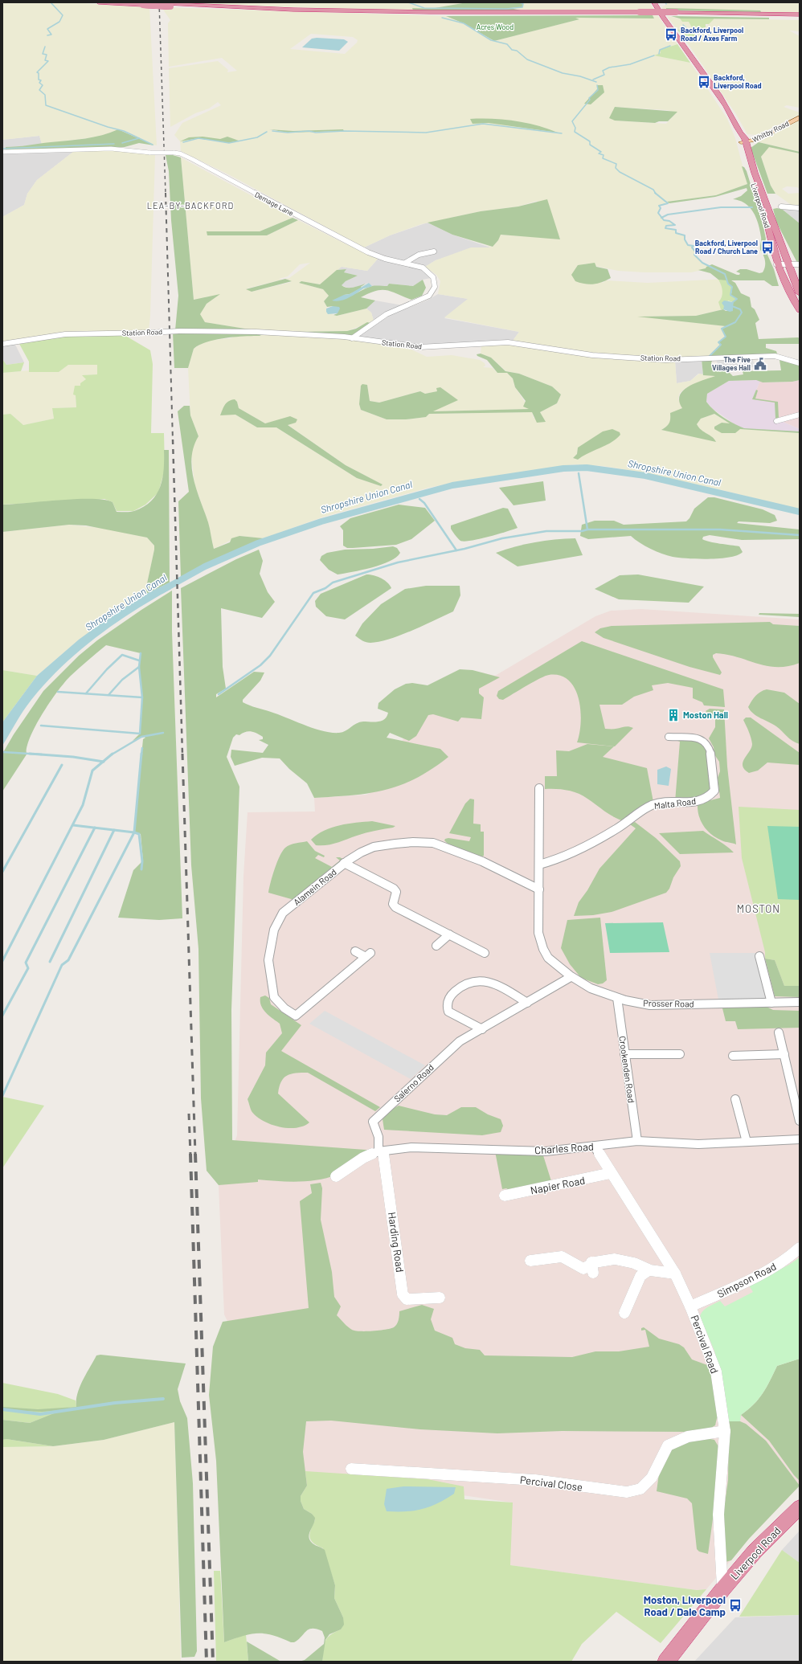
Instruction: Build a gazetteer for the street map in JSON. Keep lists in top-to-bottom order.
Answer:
{
  "streets": {
    "highway": ["Liverpool Road"],
    "main road": ["Whitby Road"],
    "street": [
      "Demage Lane",
      "Station Road",
      "Malta Road",
      "Alamein Road",
      "Prosser Road",
      "Crookenden Road",
      "Salerno Road",
      "Charles Road",
      "Napier Road",
      "Harding Road",
      "Simpson Road",
      "Percival Road",
      "Percival Close"
    ]
  },
  "crossings": [
    ["Whitby Road", "Liverpool Road"],
    ["Demage Lane", "Station Road"],
    ["Liverpool Road", "Percival Road"],
    ["Malta Road", "Prosser Road"],
    ["Alamein Road", "Prosser Road"],
    ["Prosser Road", "Crookenden Road"],
    ["Prosser Road", "Salerno Road"],
    ["Crookenden Road", "Charles Road"],
    ["Salerno Road", "Charles Road"],
    ["Salerno Road", "Harding Road"],
    ["Charles Road", "Harding Road"],
    ["Charles Road", "Percival Road"],
    ["Napier Road", "Percival Road"],
    ["Simpson Road", "Percival Road"],
    ["Percival Road", "Percival Close"]
  ],
  "districts": ["LEA-BY-BACKFORD", "MOSTON"],
  "water": ["Shropshire Union Canal"],
  "parks": ["Acres Wood"],
  "places": {
    "bus stop": [
      "Backford, Liverpool Road / Axes Farm",
      "Backford, Liverpool Road",
      "Backford, Liverpool Road / Church Lane",
      "Moston, Liverpool Road / Dale Camp"
    ],
    "public building": ["The Five Villages Hall"],
    "building": ["Moston Hall"]
  }
}
